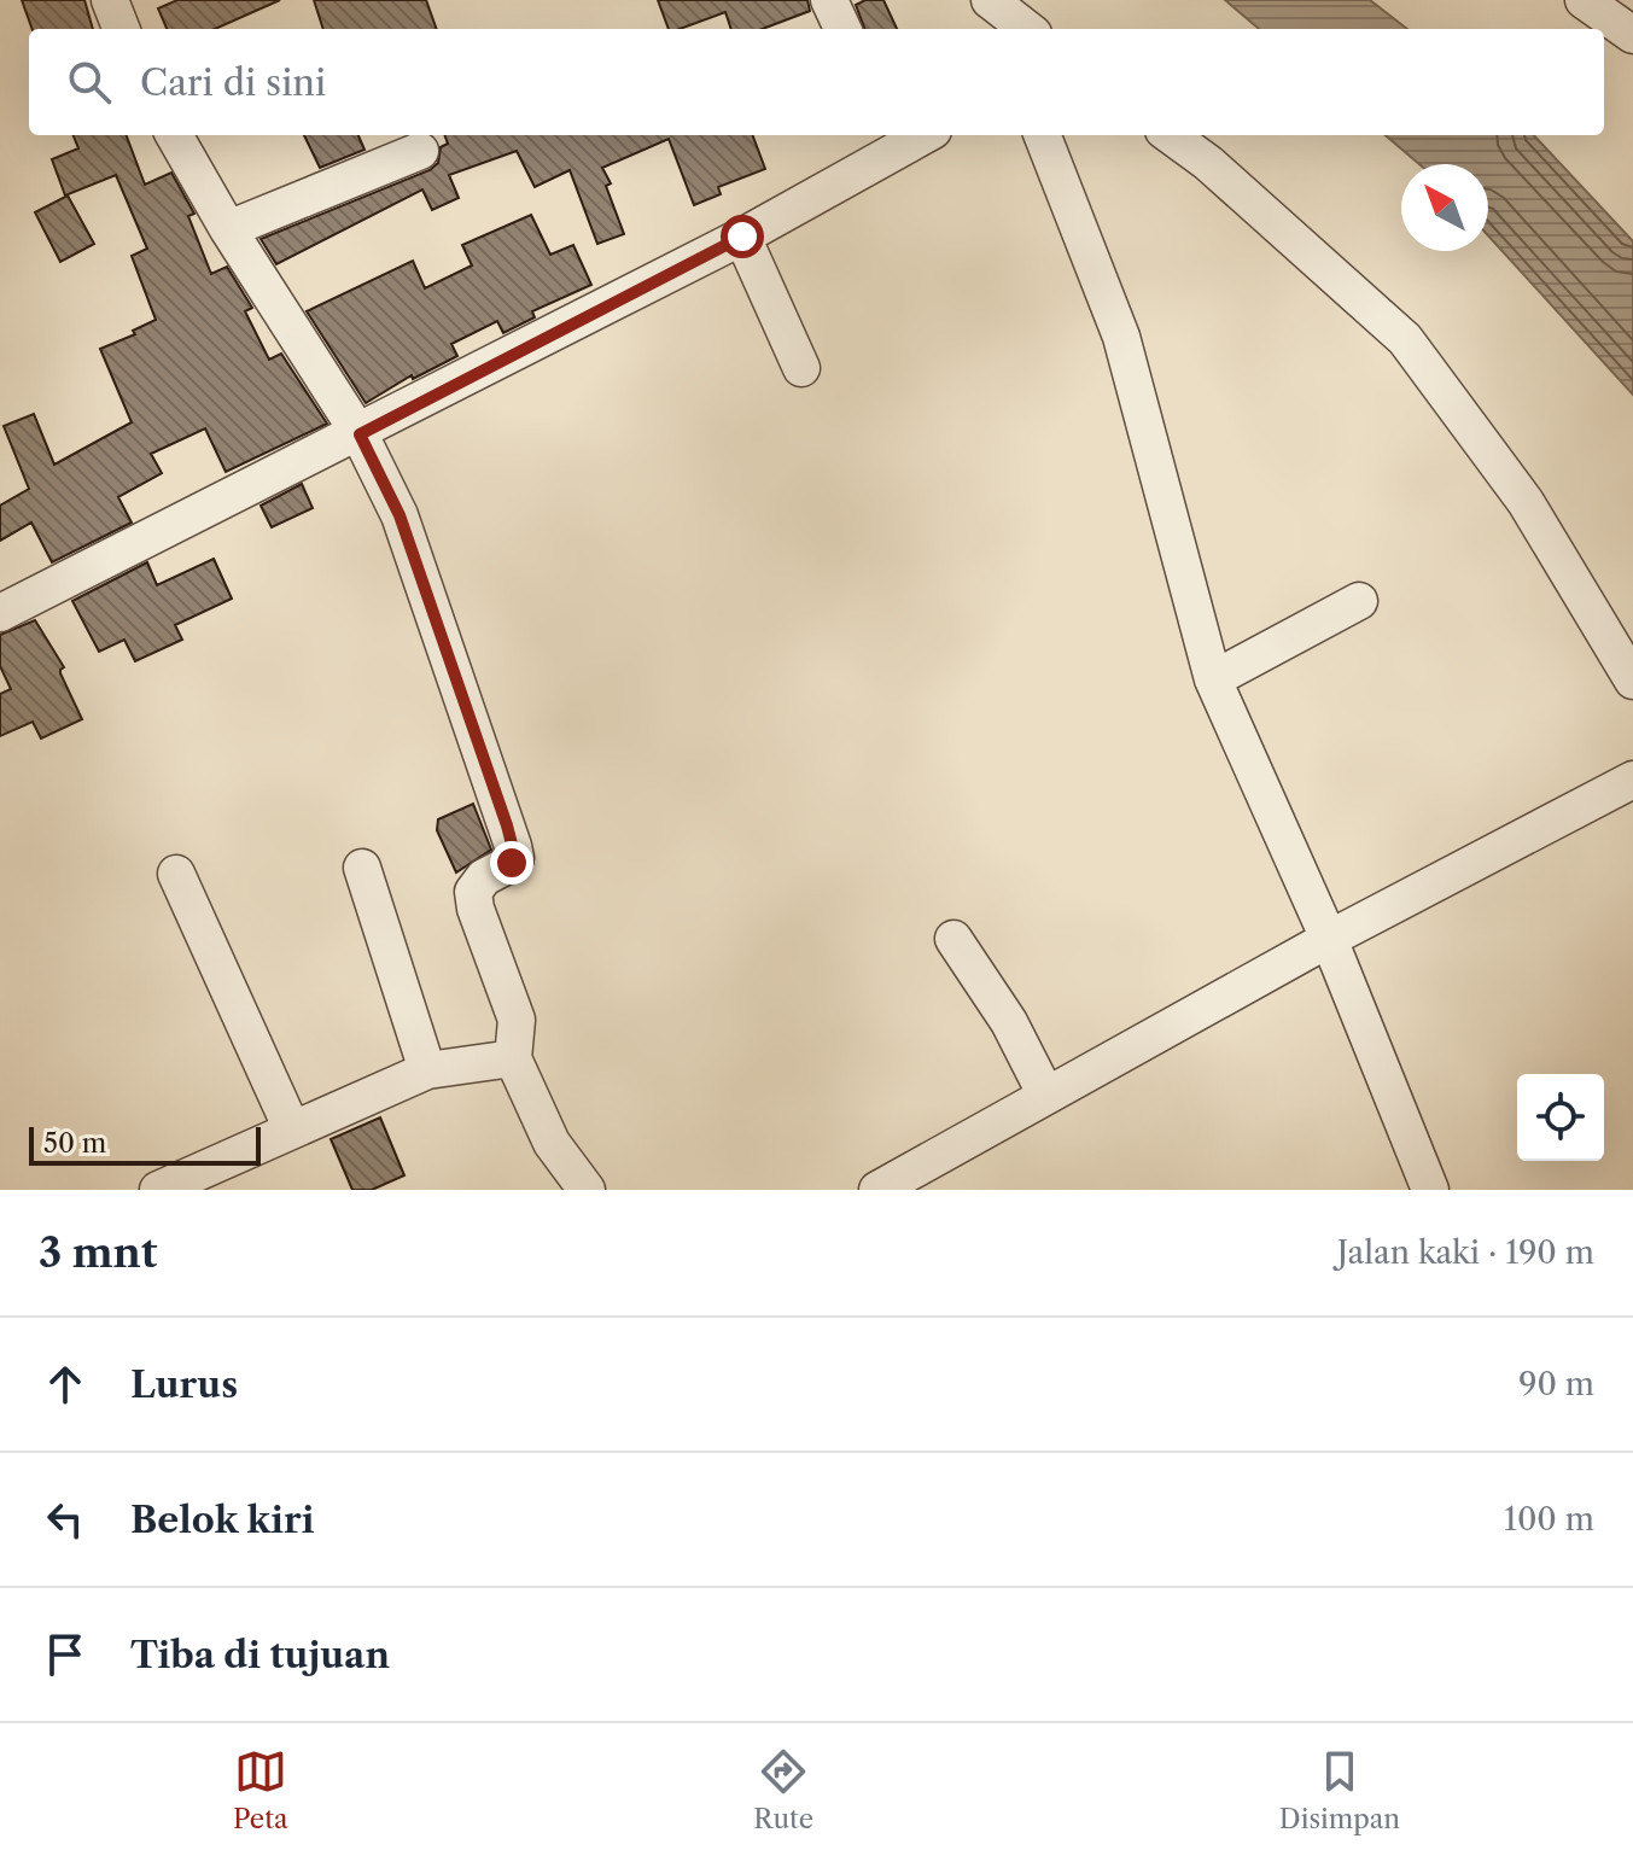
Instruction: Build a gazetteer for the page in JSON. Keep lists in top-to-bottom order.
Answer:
{
  "scale_bar": "50 m",
  "north": "top left",
  "page": {
    "search": "Cari di sini",
    "scale": "50 m",
    "heading": ["3 mnt", "Jalan kaki · 190 m"],
    "list": [
      ["Lurus", "90 m"],
      ["Belok kiri", "100 m"],
      "Tiba di tujuan"
    ],
    "nav": ["Peta", "Rute", "Disimpan"]
  }
}
